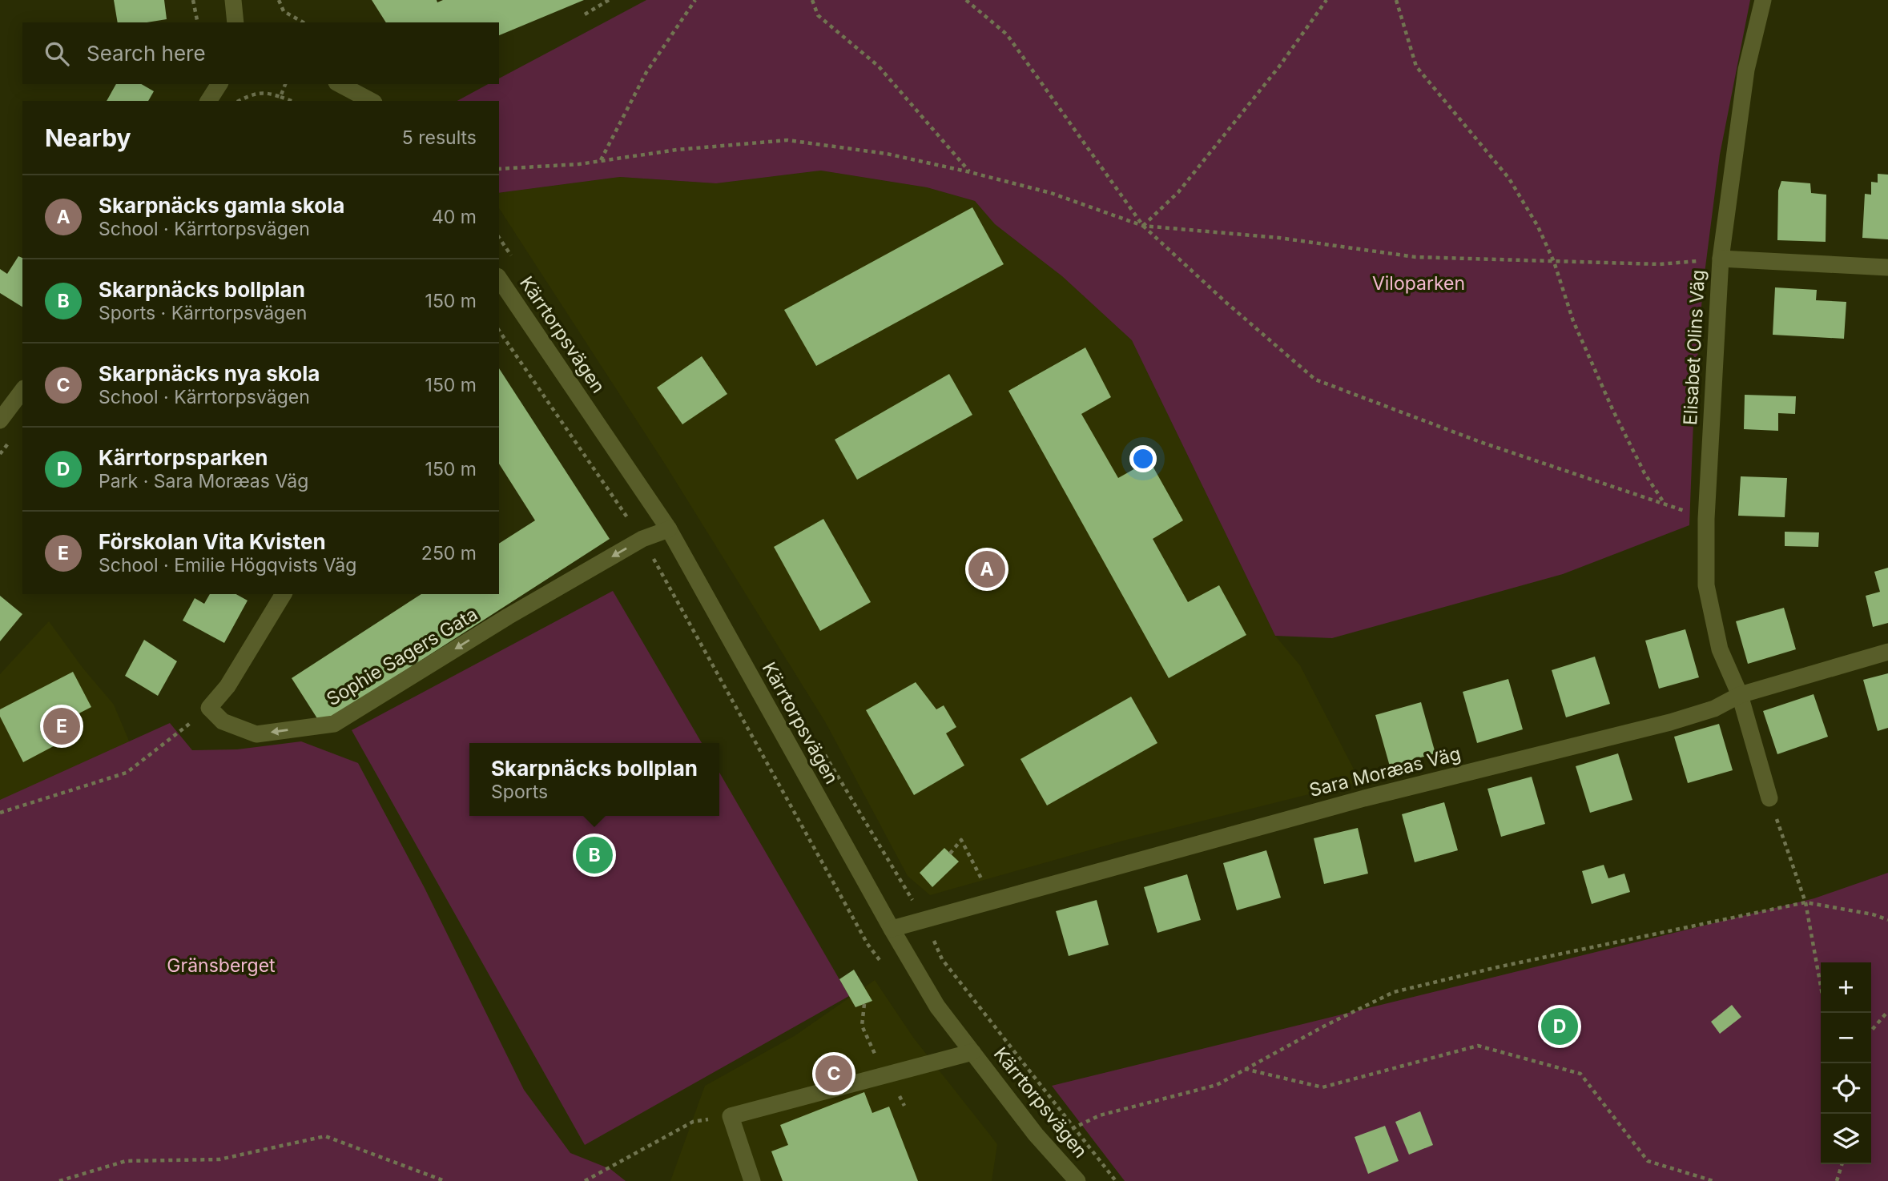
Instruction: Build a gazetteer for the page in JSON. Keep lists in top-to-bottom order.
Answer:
{
  "streets": {
    "street": [
      "Kärrtorpsvägen",
      "Elisabet Olins Väg",
      "Sophie Sagers Gata",
      "Sara Moræas Väg"
    ]
  },
  "crossings": [
    ["Kärrtorpsvägen", "Sophie Sagers Gata"],
    ["Kärrtorpsvägen", "Sara Moræas Väg"],
    ["Elisabet Olins Väg", "Sara Moræas Väg"]
  ],
  "one_way": ["Sophie Sagers Gata"],
  "parks": ["Viloparken", "Gränsberget"],
  "page": {
    "search": "Search here",
    "heading": ["Nearby", "5 results"],
    "list": [
      {
        "mark": "A",
        "name": "Skarpnäcks gamla skola",
        "note": "School · Kärrtorpsvägen",
        "value": "40 m"
      },
      {
        "mark": "B",
        "name": "Skarpnäcks bollplan",
        "note": "Sports · Kärrtorpsvägen",
        "value": "150 m"
      },
      {
        "mark": "C",
        "name": "Skarpnäcks nya skola",
        "note": "School · Kärrtorpsvägen",
        "value": "150 m"
      },
      {
        "mark": "D",
        "name": "Kärrtorpsparken",
        "note": "Park · Sara Moræas Väg",
        "value": "150 m"
      },
      {
        "mark": "E",
        "name": "Förskolan Vita Kvisten",
        "note": "School · Emilie Högqvists Väg",
        "value": "250 m"
      }
    ],
    "pins": [
      "A",
      "E",
      "B",
      "D",
      "C"
    ],
    "popup": ["Skarpnäcks bollplan", "Sports"],
    "map_buttons": ["+", "−"]
  }
}
